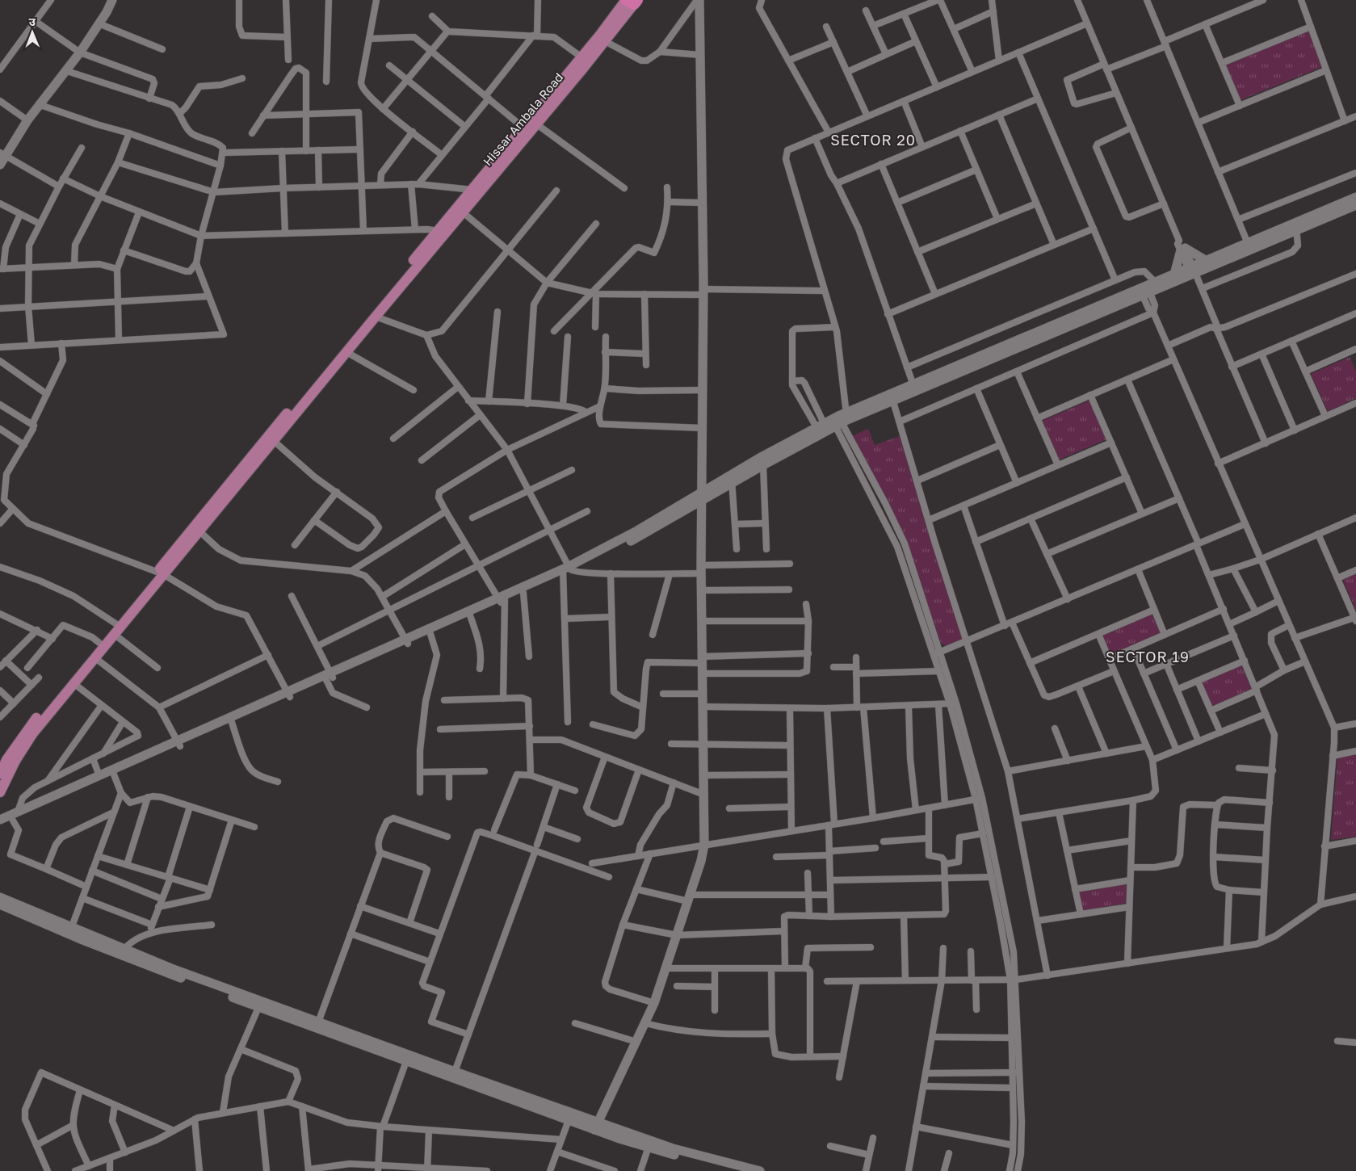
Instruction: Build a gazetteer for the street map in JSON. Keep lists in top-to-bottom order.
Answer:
{
  "streets": {
    "main road": ["Hissar Ambala Road"]
  },
  "districts": ["SECTOR 20", "SECTOR 19"],
  "north": "top"
}
